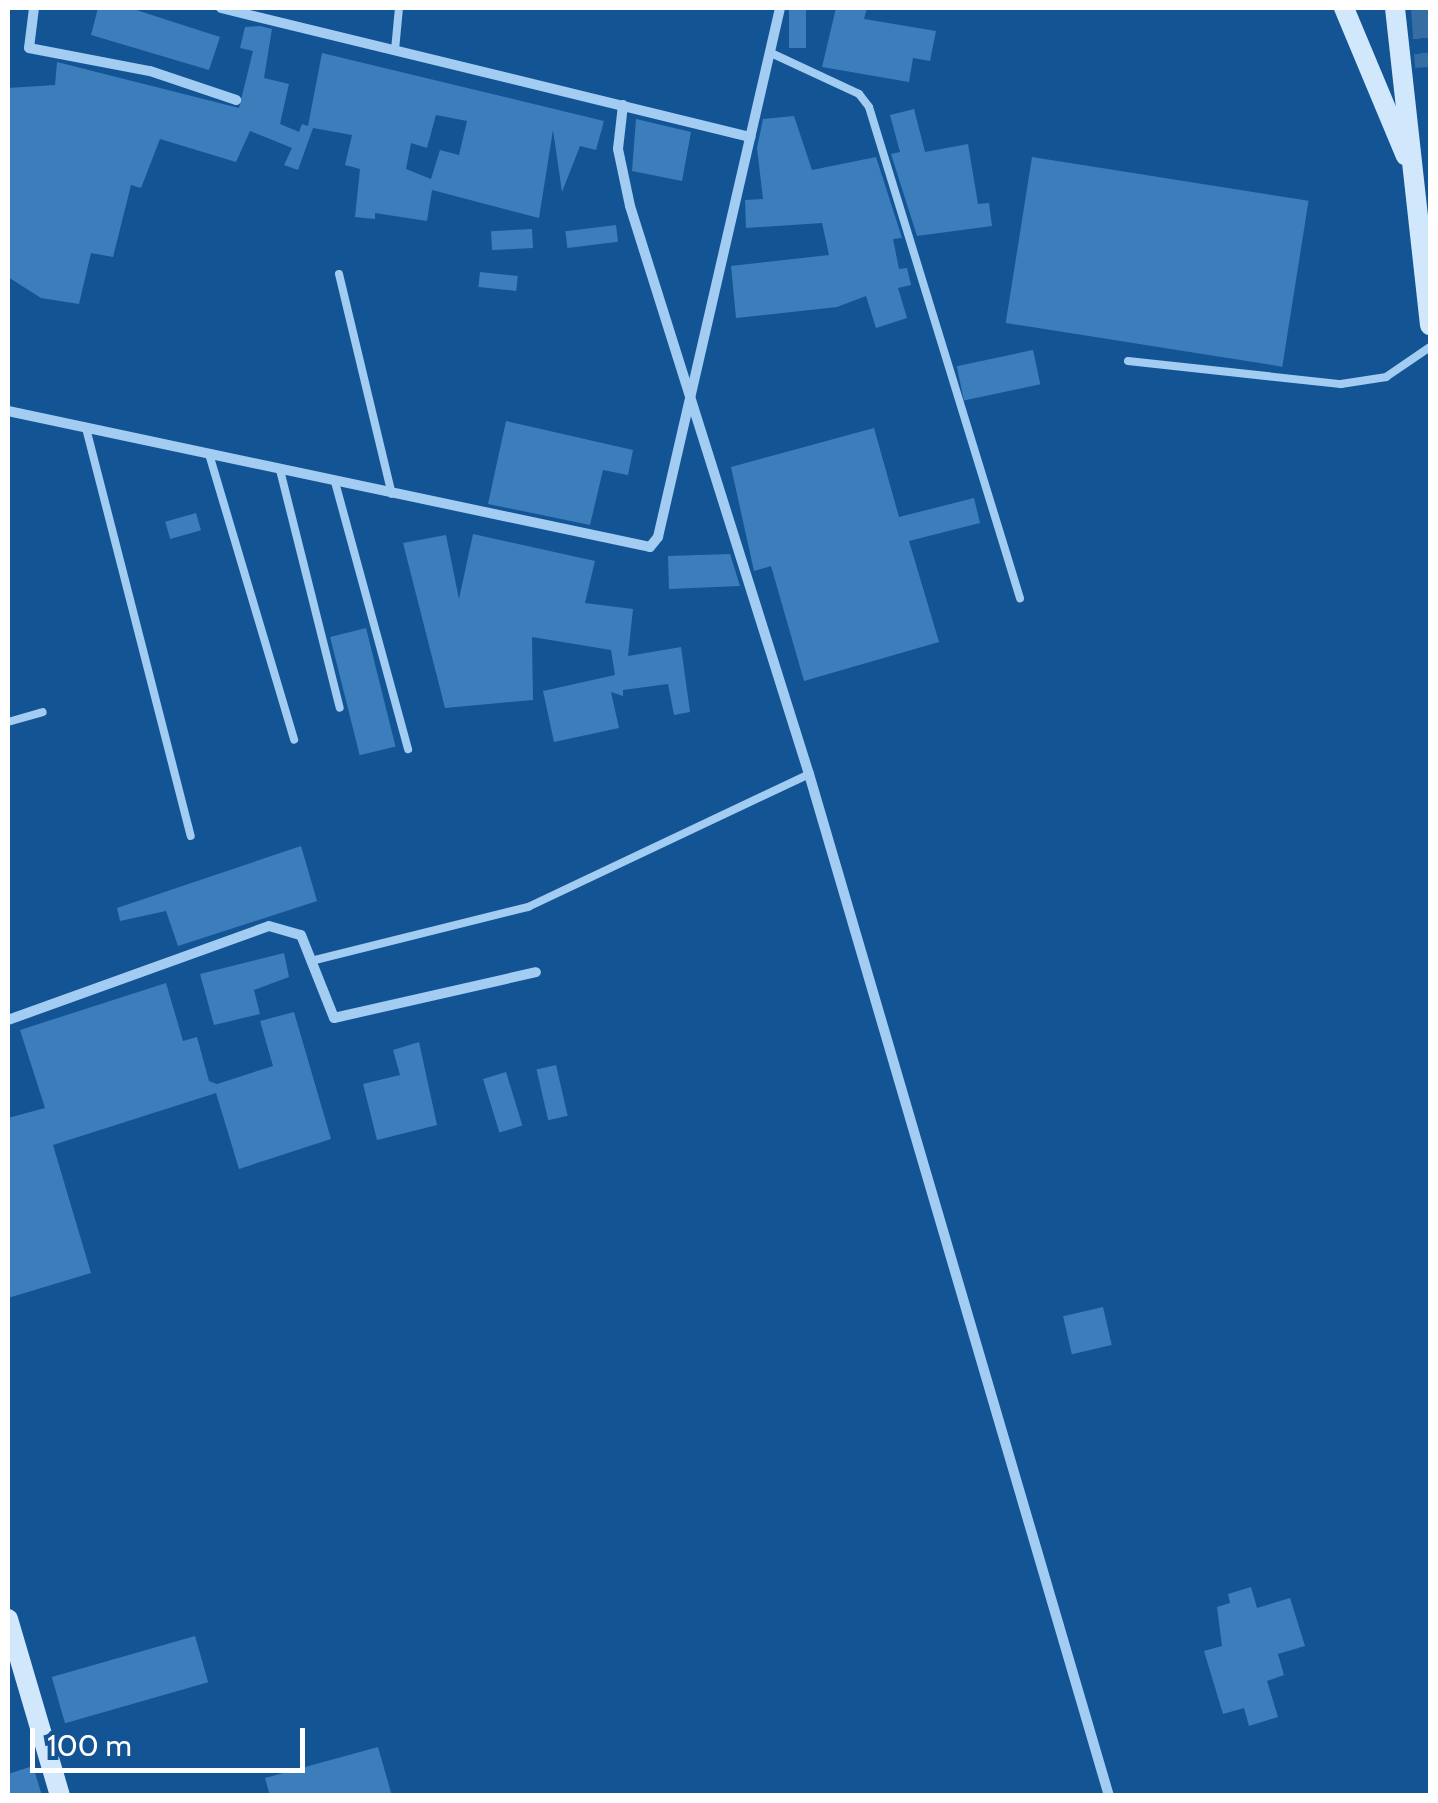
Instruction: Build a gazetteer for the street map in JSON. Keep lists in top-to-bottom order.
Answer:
{
  "scale_bar": "100 m"
}
